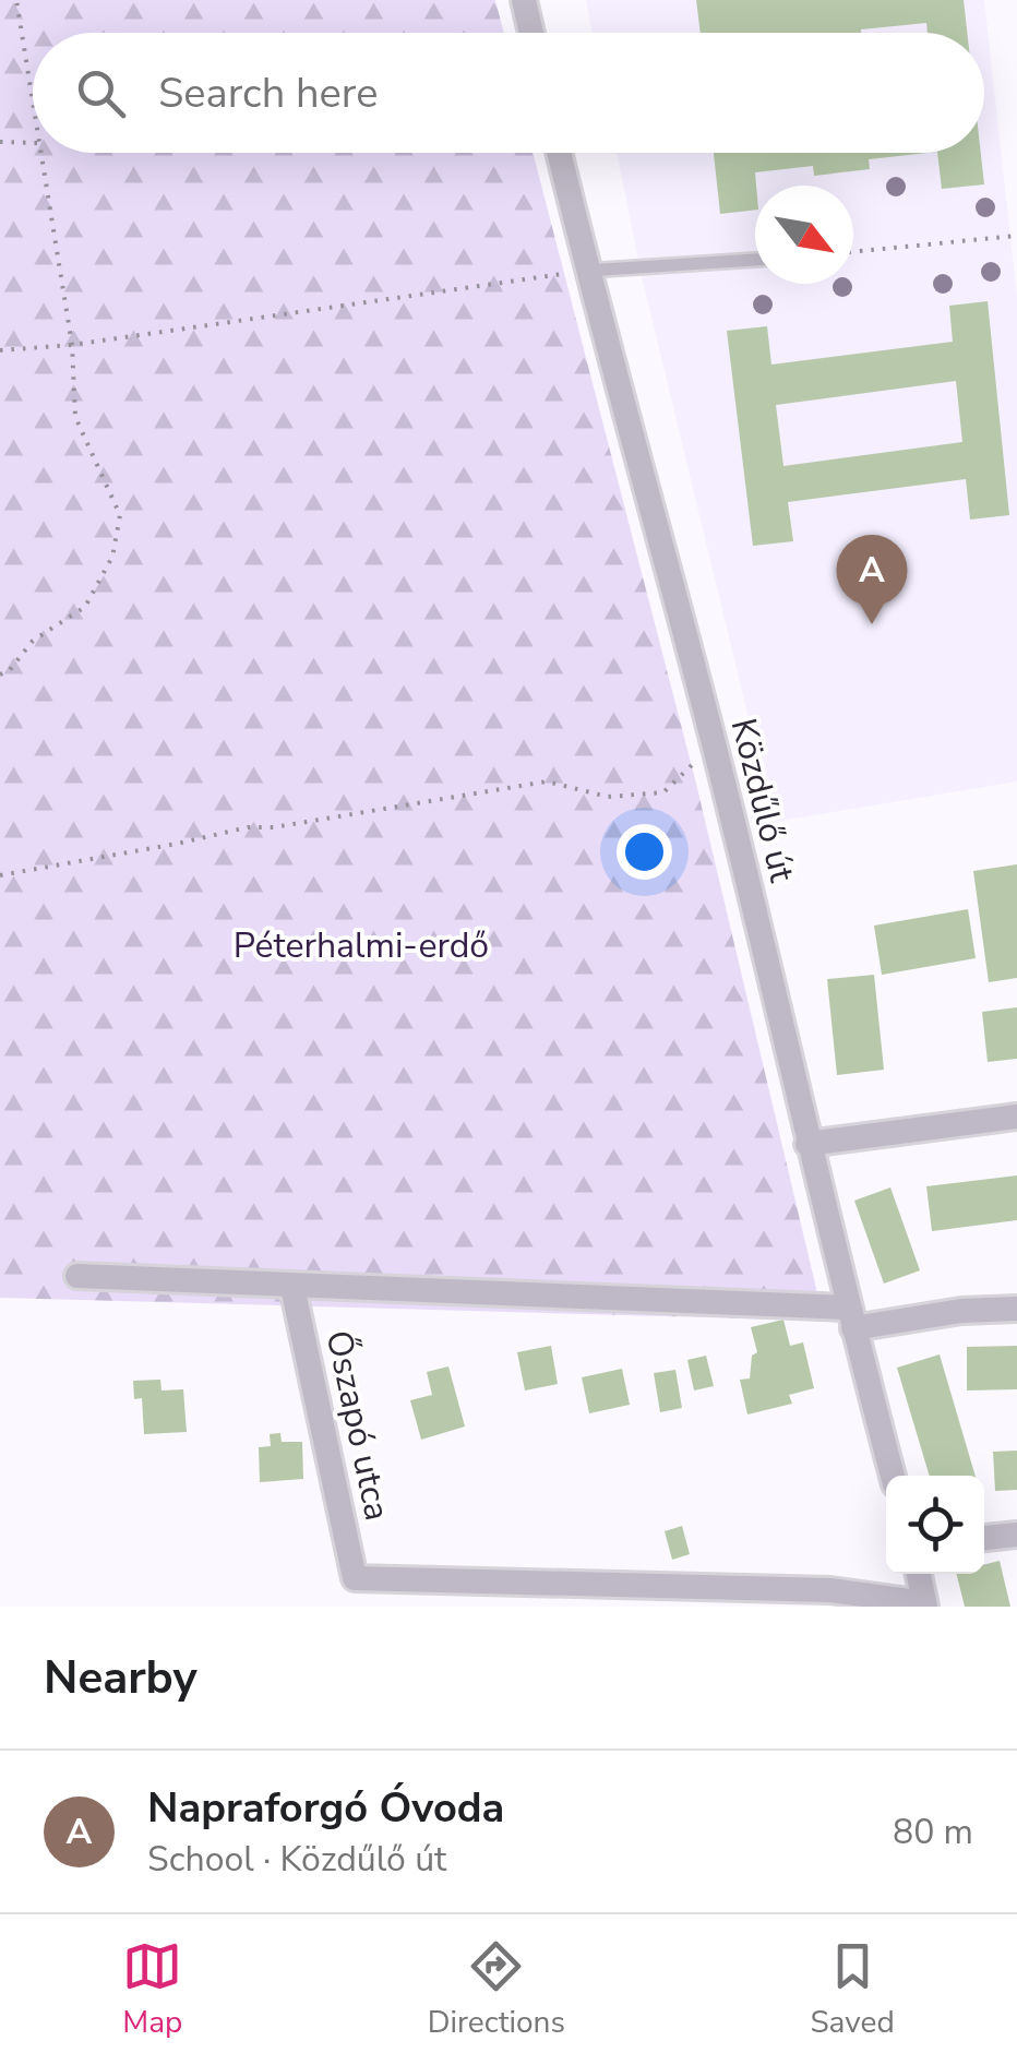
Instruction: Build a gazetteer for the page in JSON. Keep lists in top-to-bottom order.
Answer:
{
  "streets": {
    "street": ["Közdűlő út", "Őszapó utca"]
  },
  "parks": ["Péterhalmi-erdő"],
  "north": "bottom right",
  "page": {
    "search": "Search here",
    "pins": "A",
    "heading": "Nearby",
    "list": [
      {
        "mark": "A",
        "name": "Napraforgó Óvoda",
        "note": "School · Közdűlő út",
        "value": "80 m"
      }
    ],
    "nav": ["Map", "Directions", "Saved"]
  }
}
